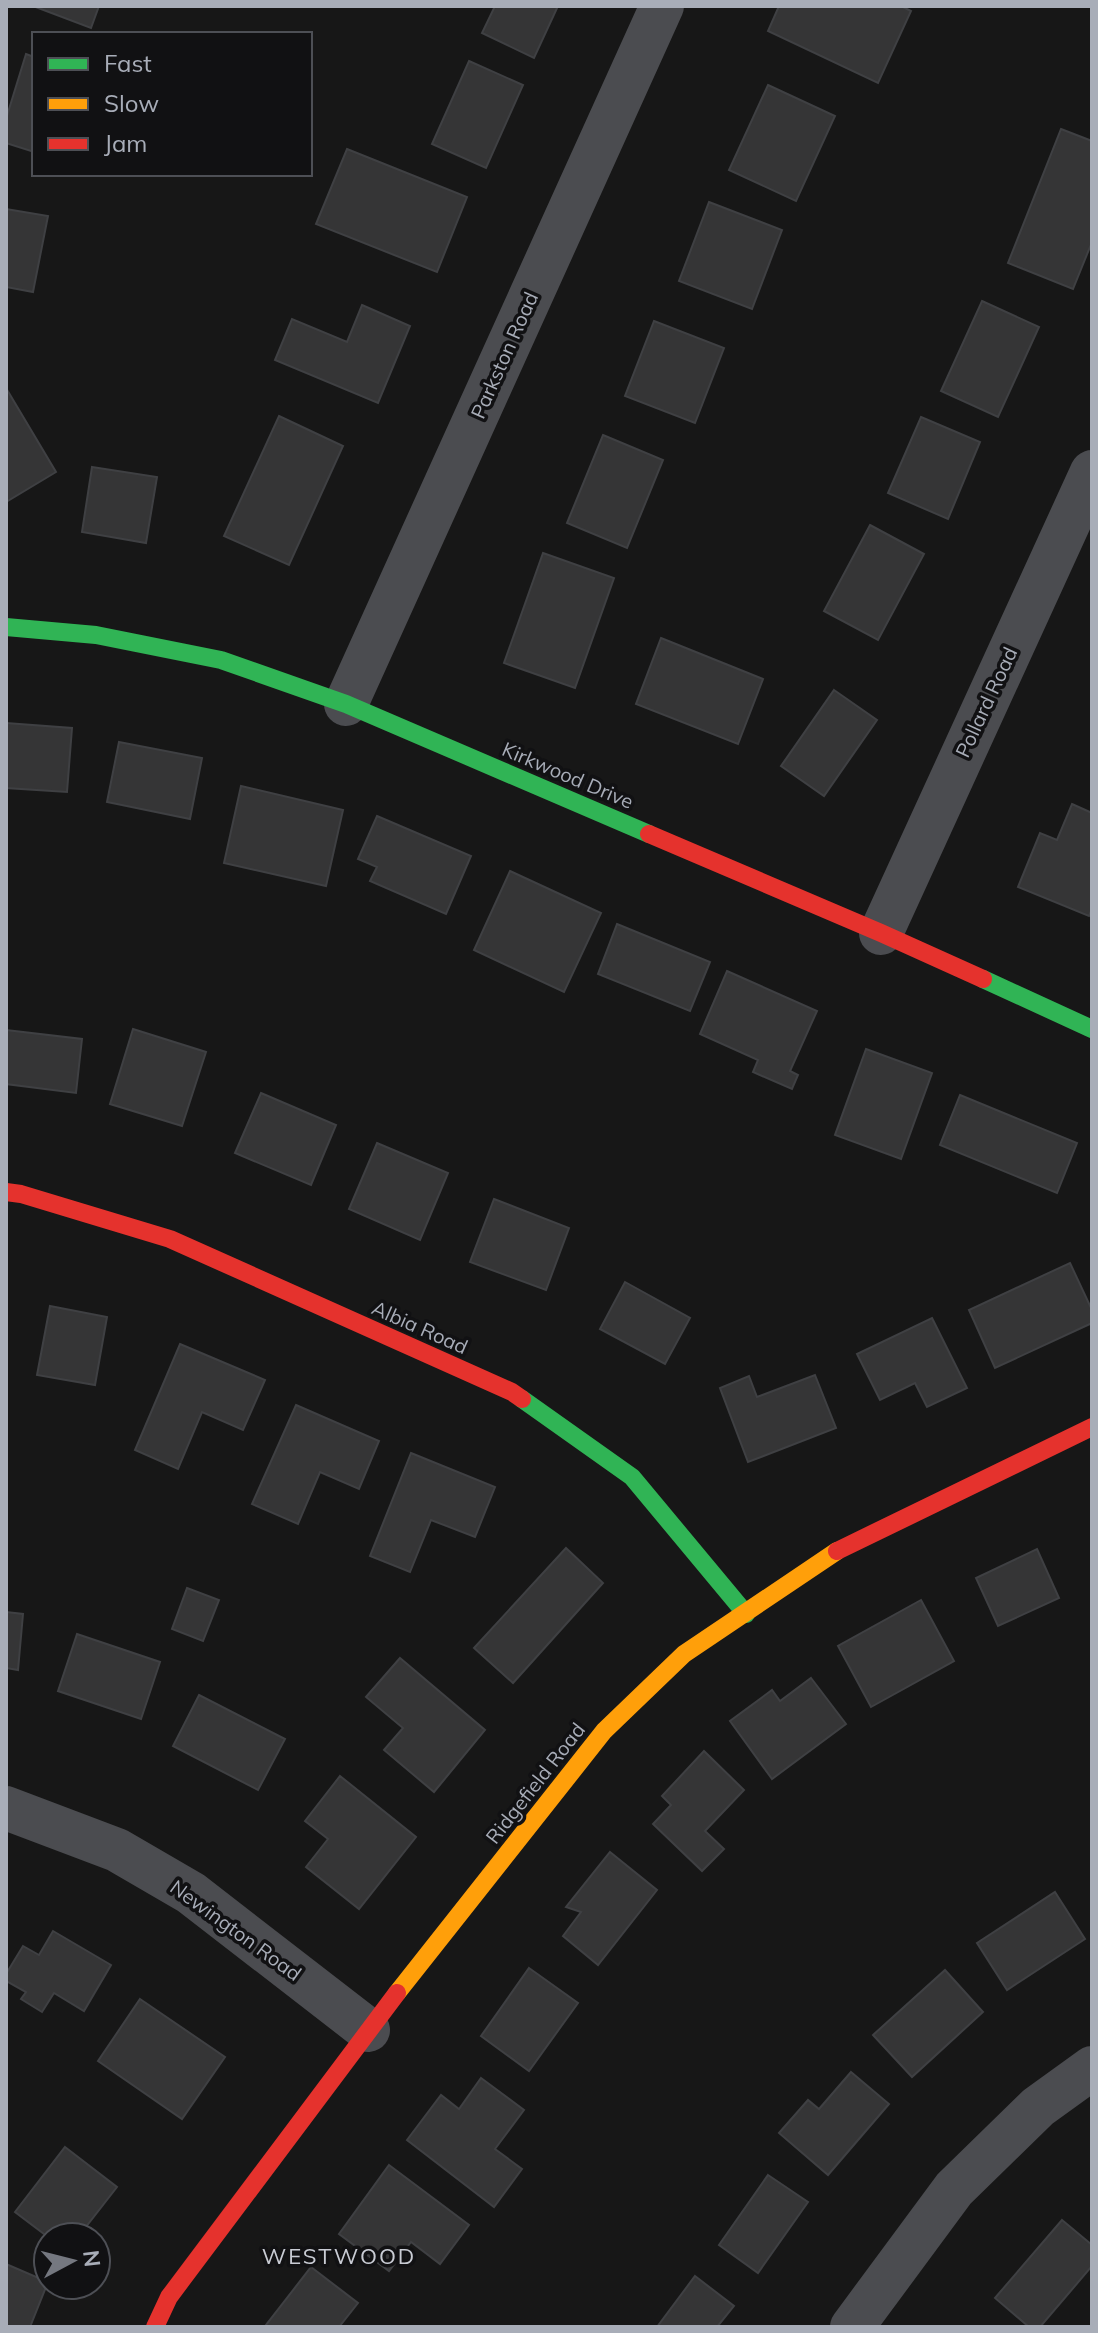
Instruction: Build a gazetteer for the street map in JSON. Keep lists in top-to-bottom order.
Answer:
{
  "streets": {
    "street": [
      "Parkston Road",
      "Pollard Road",
      "Kirkwood Drive",
      "Albia Road",
      "Ridgefield Road",
      "Newington Road"
    ]
  },
  "crossings": [
    ["Parkston Road", "Kirkwood Drive"],
    ["Pollard Road", "Kirkwood Drive"],
    ["Albia Road", "Ridgefield Road"],
    ["Ridgefield Road", "Newington Road"]
  ],
  "districts": ["WESTWOOD"],
  "legend": ["Fast", "Slow", "Jam"],
  "north": "right"
}
